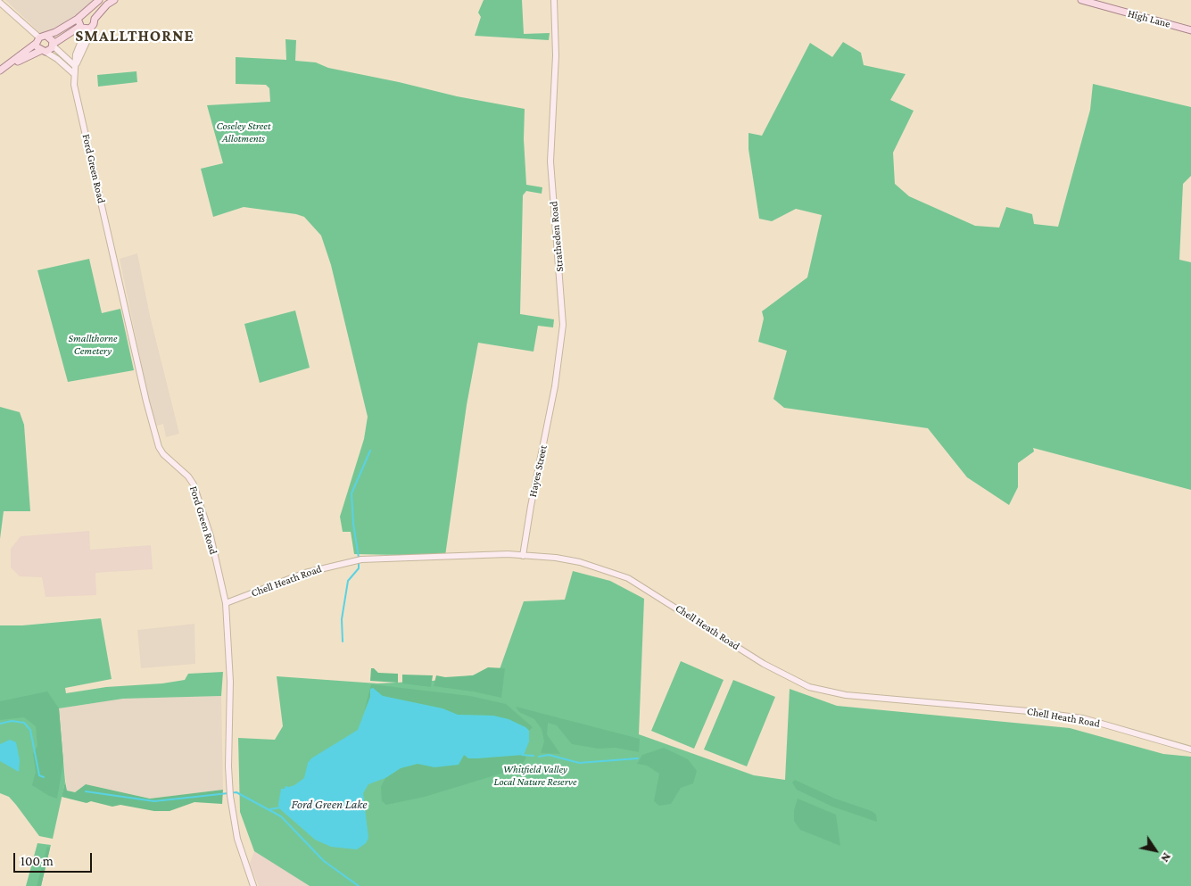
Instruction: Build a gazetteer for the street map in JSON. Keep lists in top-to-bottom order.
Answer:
{
  "streets": {
    "main road": ["High Lane"],
    "street": [
      "Ford Green Road",
      "Stratheden Road",
      "Hayes Street",
      "Chell Heath Road"
    ]
  },
  "crossings": [
    ["Ford Green Road", "Chell Heath Road"],
    ["Stratheden Road", "Hayes Street"],
    ["Hayes Street", "Chell Heath Road"]
  ],
  "districts": ["SMALLTHORNE"],
  "water": ["Ford Green Lake"],
  "parks": ["Coseley Street Allotments", "Smallthorne Cemetery", "Whitfield Valley Local Nature Reserve"],
  "scale_bar": "100 m",
  "north": "bottom right"
}
